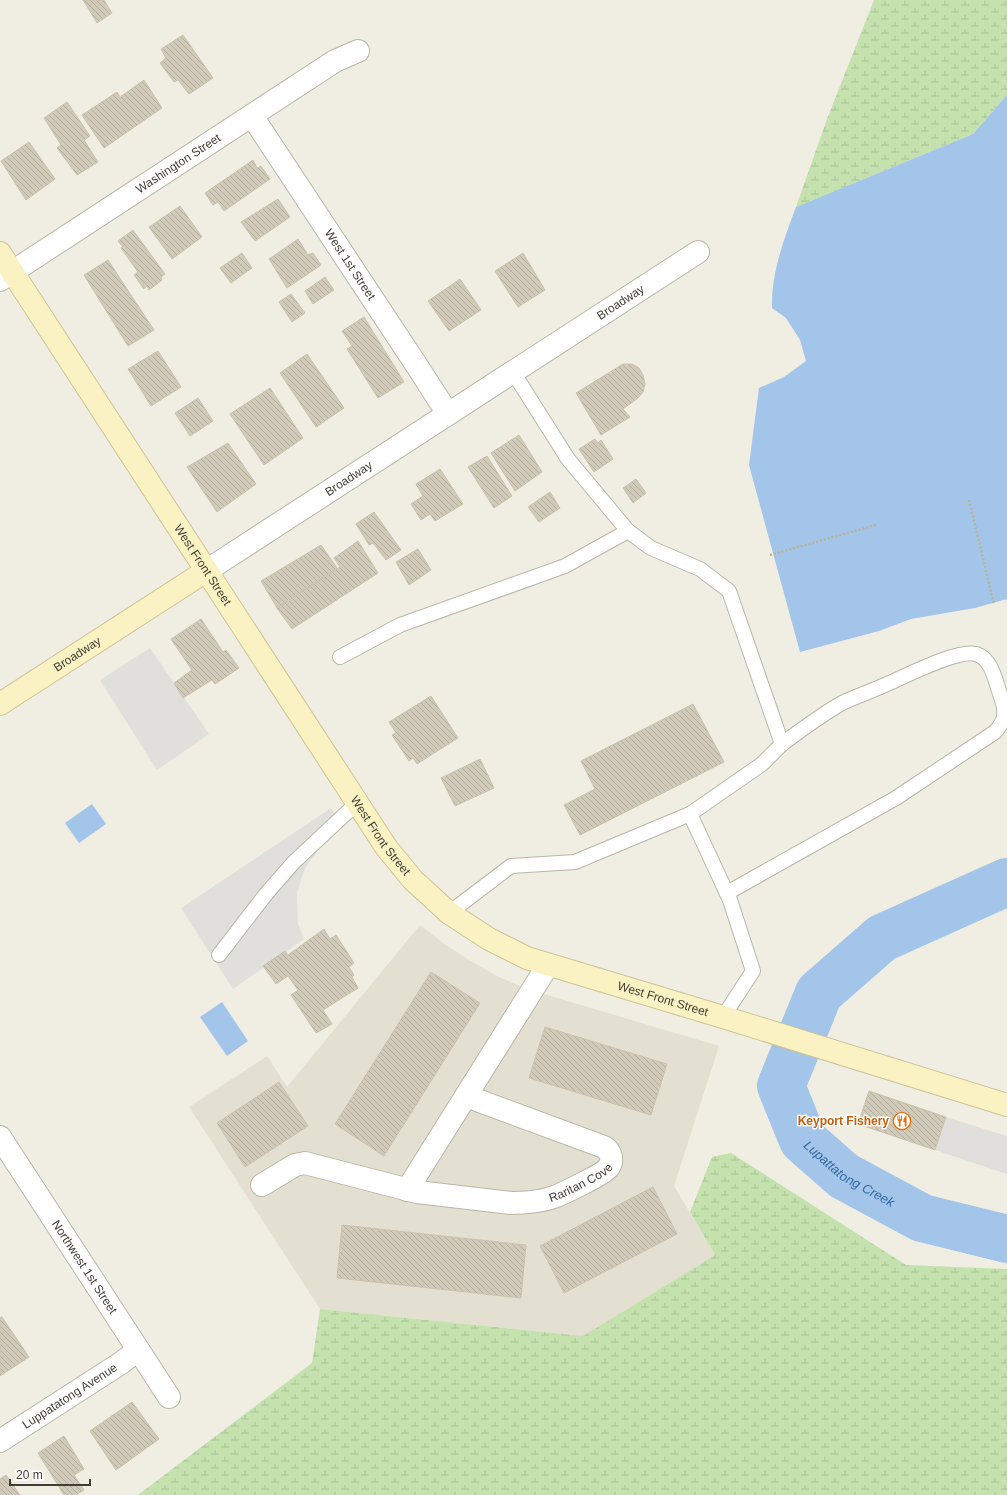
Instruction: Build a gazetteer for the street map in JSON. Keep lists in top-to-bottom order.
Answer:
{
  "streets": {
    "main road": ["Broadway", "West Front Street"],
    "street": [
      "Washington Street",
      "West 1st Street",
      "Raritan Cove",
      "Northwest 1st Street",
      "Luppatatong Avenue"
    ]
  },
  "crossings": [
    ["Washington Street", "West 1st Street"],
    ["Washington Street", "West Front Street"],
    ["West 1st Street", "Broadway"],
    ["Broadway", "West Front Street"],
    ["Northwest 1st Street", "Luppatatong Avenue"]
  ],
  "water": ["Lupattatong Creek"],
  "places": {
    "restaurant": ["Keyport Fishery"]
  },
  "scale_bar": "20 m"
}
